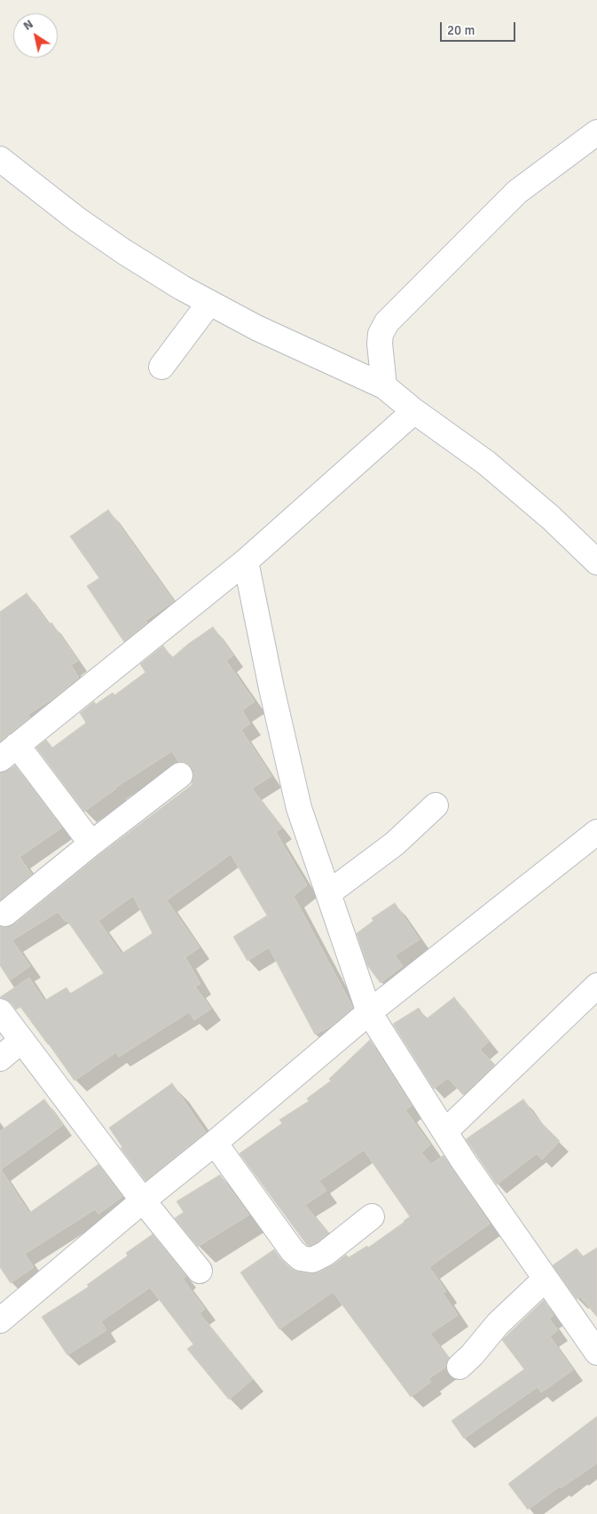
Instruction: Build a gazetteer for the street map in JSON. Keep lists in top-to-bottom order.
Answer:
{
  "scale_bar": "20 m",
  "north": "top left"
}
